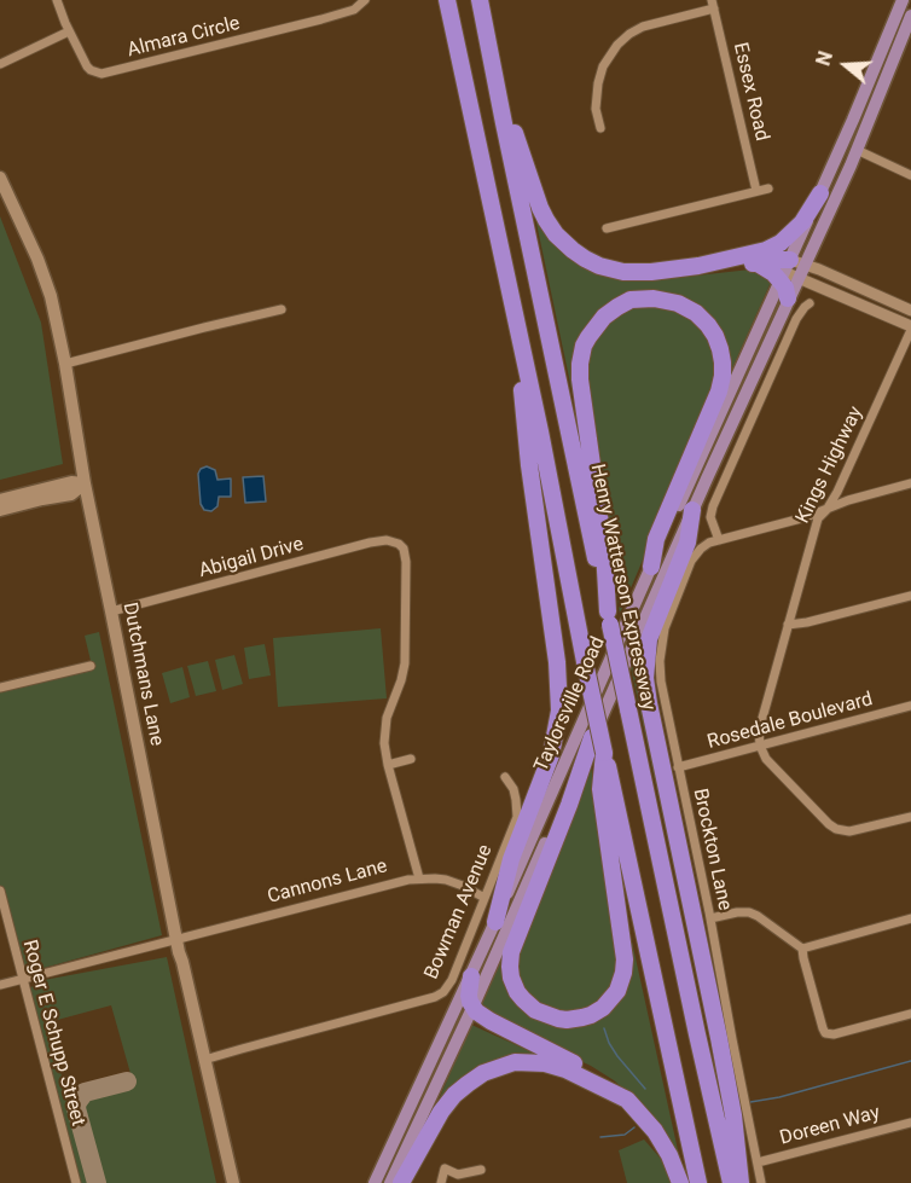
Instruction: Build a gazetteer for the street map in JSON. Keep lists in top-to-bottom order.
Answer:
{
  "streets": {
    "highway": ["Henry Watterson Expressway"],
    "main road": ["Dutchmans Lane", "Taylorsville Road"],
    "street": [
      "Almara Circle",
      "Essex Road",
      "Kings Highway",
      "Abigail Drive",
      "Rosedale Boulevard",
      "Brockton Lane",
      "Cannons Lane",
      "Bowman Avenue",
      "Roger E Schupp Street",
      "Doreen Way"
    ]
  },
  "crossings": [
    ["Kings Highway", "Rosedale Boulevard"],
    ["Abigail Drive", "Dutchmans Lane"],
    ["Dutchmans Lane", "Cannons Lane"],
    ["Dutchmans Lane", "Bowman Avenue"],
    ["Rosedale Boulevard", "Brockton Lane"],
    ["Brockton Lane", "Doreen Way"],
    ["Cannons Lane", "Bowman Avenue"],
    ["Cannons Lane", "Roger E Schupp Street"]
  ],
  "north": "left"
}
